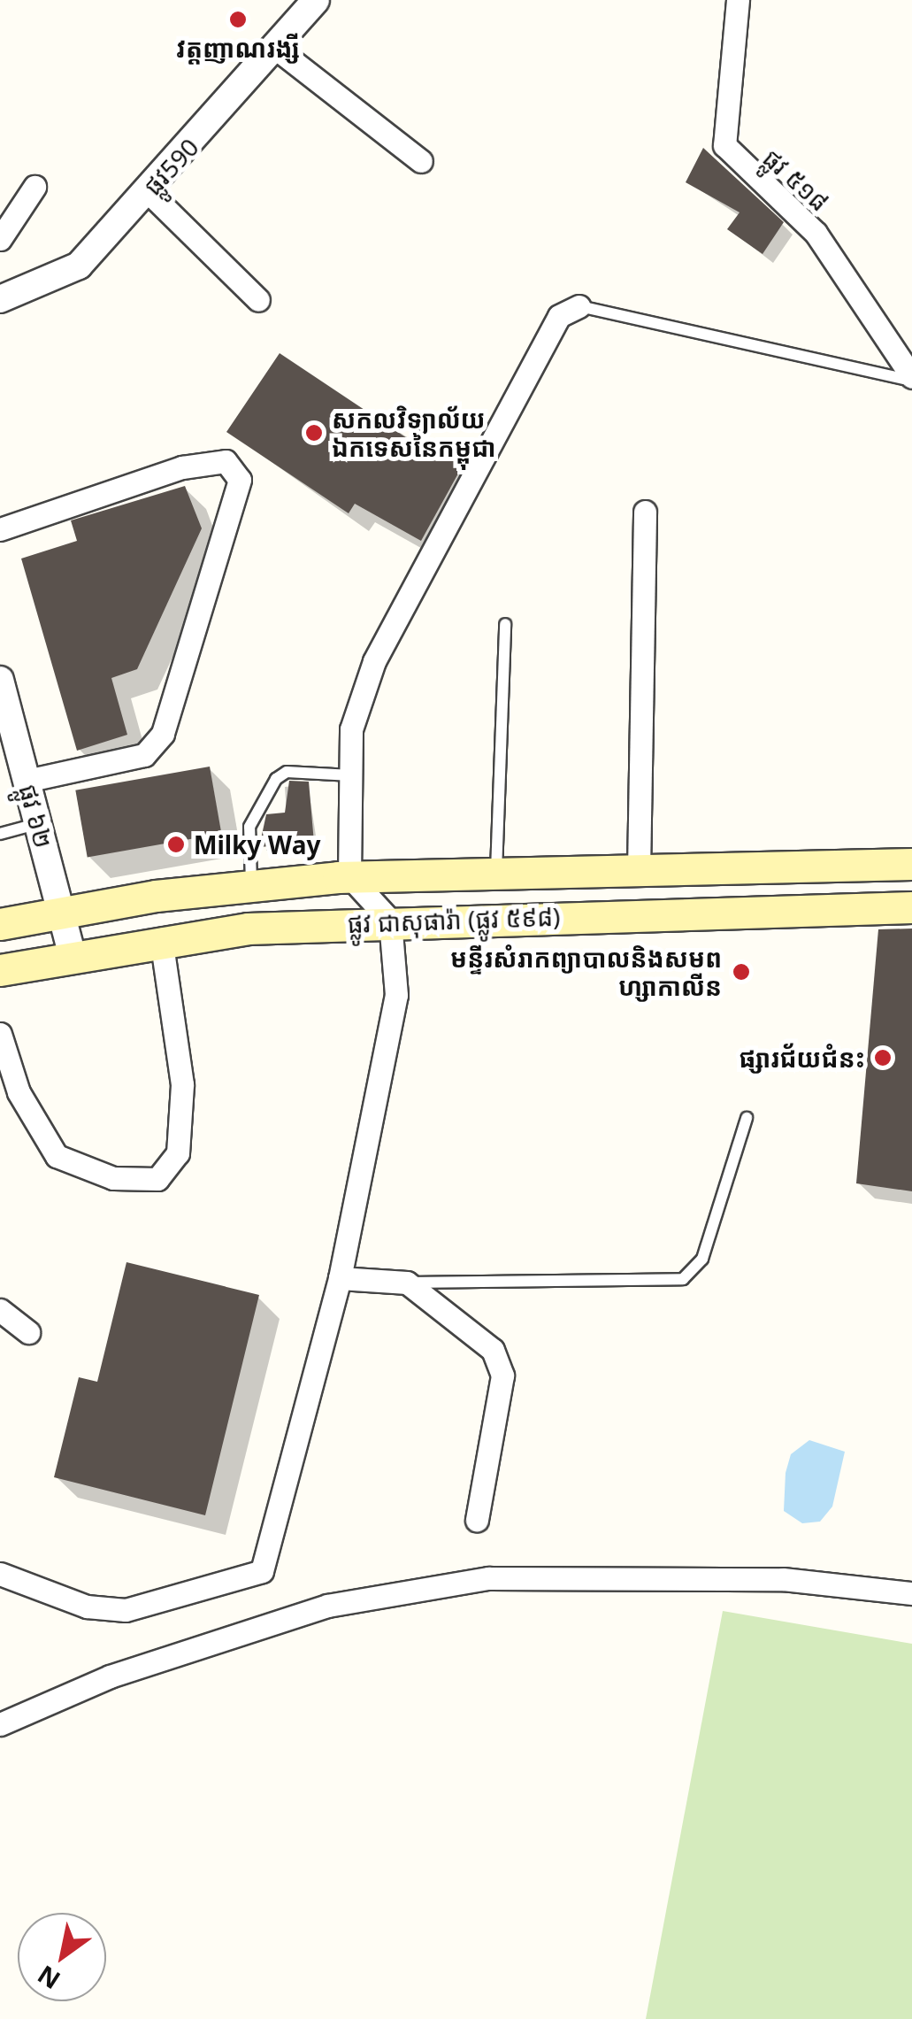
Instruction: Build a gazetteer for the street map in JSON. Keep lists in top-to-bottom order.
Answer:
{
  "streets": {
    "main road": ["ផ្លូវ ជាសុផារ៉ា (ផ្លូវ ៥៩៨)"],
    "street": ["ផ្លូវ590", "ផ្លូវ ៥១៨", "ផ្លូវ ៦២"]
  },
  "crossings": [
    ["ផ្លូវ ៦២", "ផ្លូវ ជាសុផារ៉ា (ផ្លូវ ៥៩៨)"]
  ],
  "places": [
    "វត្តញាណរង្សី",
    "សកលវិទ្យាល័យ ឯកទេសនៃកម្ពុជា",
    "Milky Way",
    "មន្ទីរសំរាកព្យាបាលនិងសម្ភព ហ្សាកាលីន",
    "ផ្សារជ័យជំនះ"
  ],
  "north": "bottom left"
}
